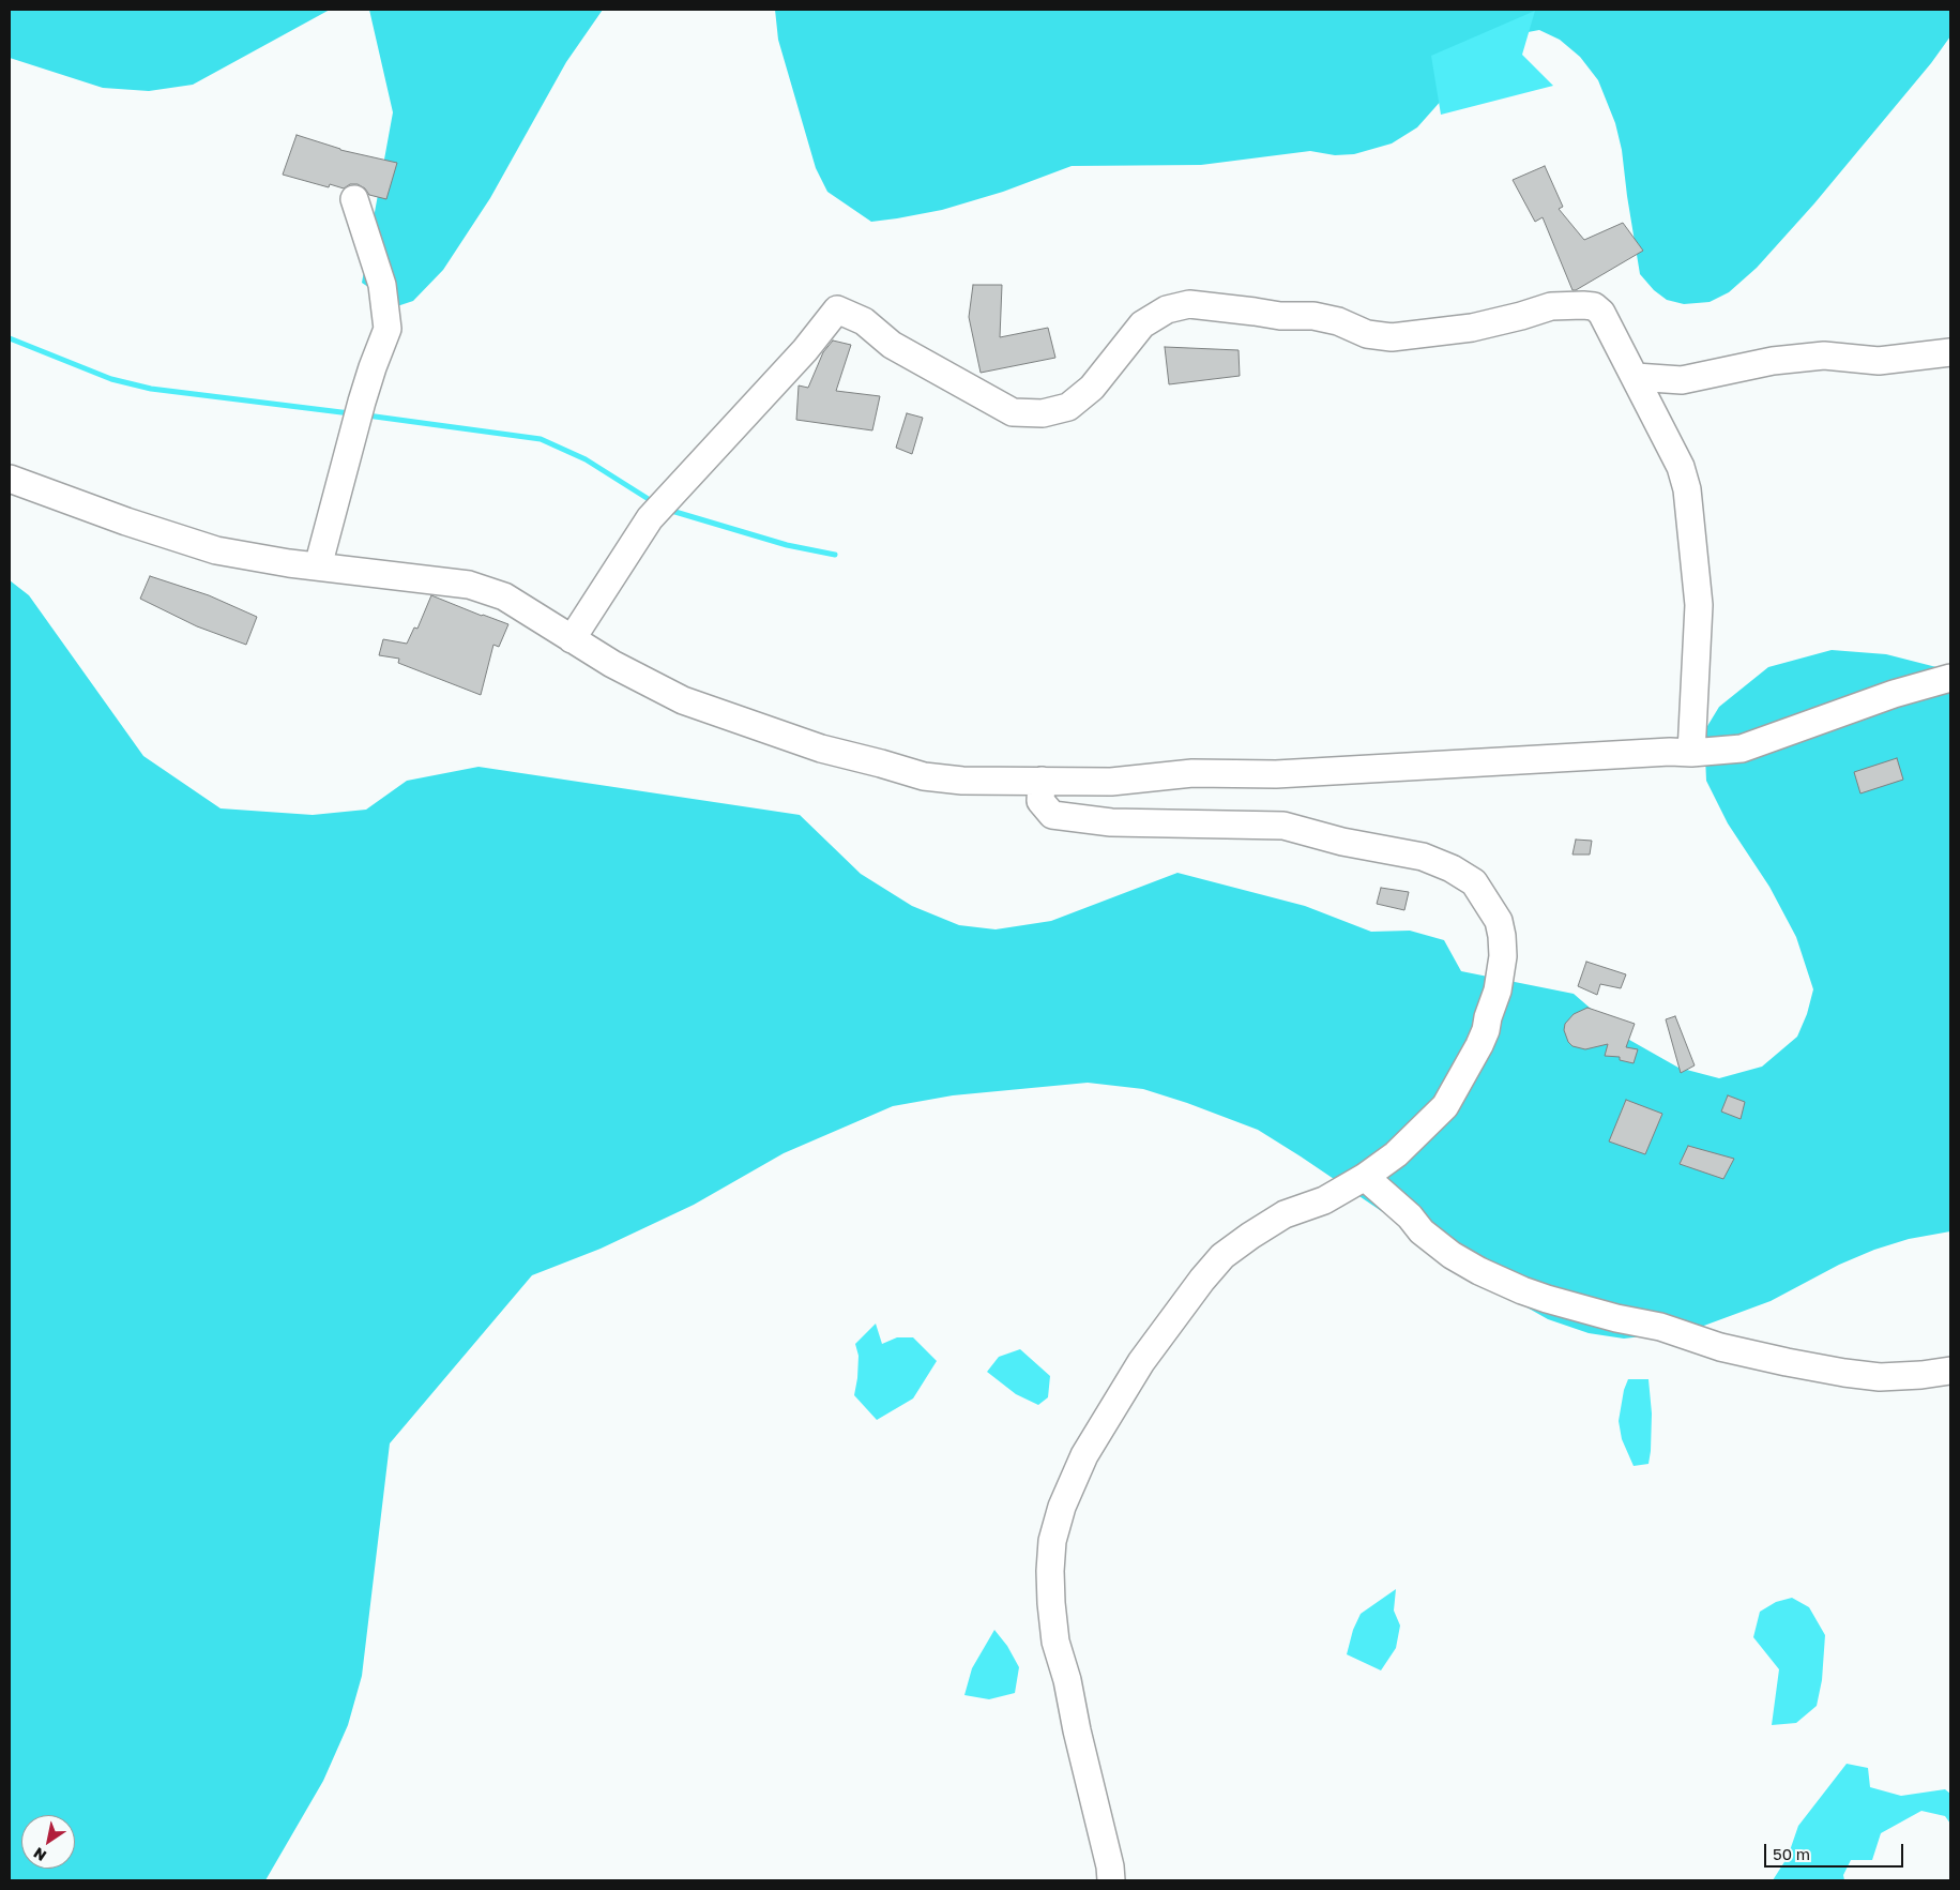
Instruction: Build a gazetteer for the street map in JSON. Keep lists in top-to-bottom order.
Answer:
{
  "scale_bar": "50 m",
  "north": "bottom left"
}
